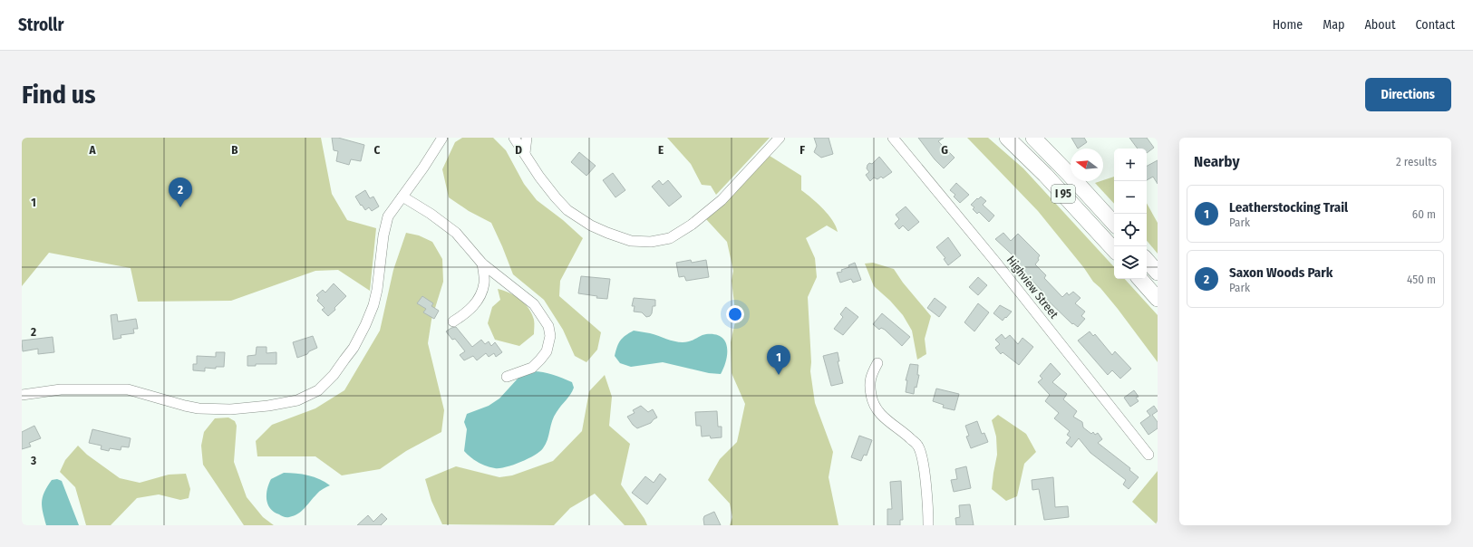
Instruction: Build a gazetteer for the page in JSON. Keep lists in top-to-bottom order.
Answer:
{
  "streets": {
    "highway": ["I 95"],
    "street": ["Highview Street"]
  },
  "north": "left",
  "page": {
    "header": "Strollr",
    "nav": [
      "Home",
      "Map",
      "About",
      "Contact"
    ],
    "buttons": "Directions",
    "title": "Find us",
    "heading": ["Nearby", "2 results"],
    "map_buttons": ["+", "−"],
    "pins": ["2", "1"],
    "list": [
      {
        "mark": "1",
        "name": "Leatherstocking Trail",
        "note": "Park",
        "value": "60 m"
      },
      {
        "mark": "2",
        "name": "Saxon Woods Park",
        "note": "Park",
        "value": "450 m"
      }
    ]
  },
  "grid": {
    "columns": [
      "A",
      "B",
      "C",
      "D",
      "E",
      "F",
      "G"
    ],
    "rows": ["1", "2", "3"]
  }
}
